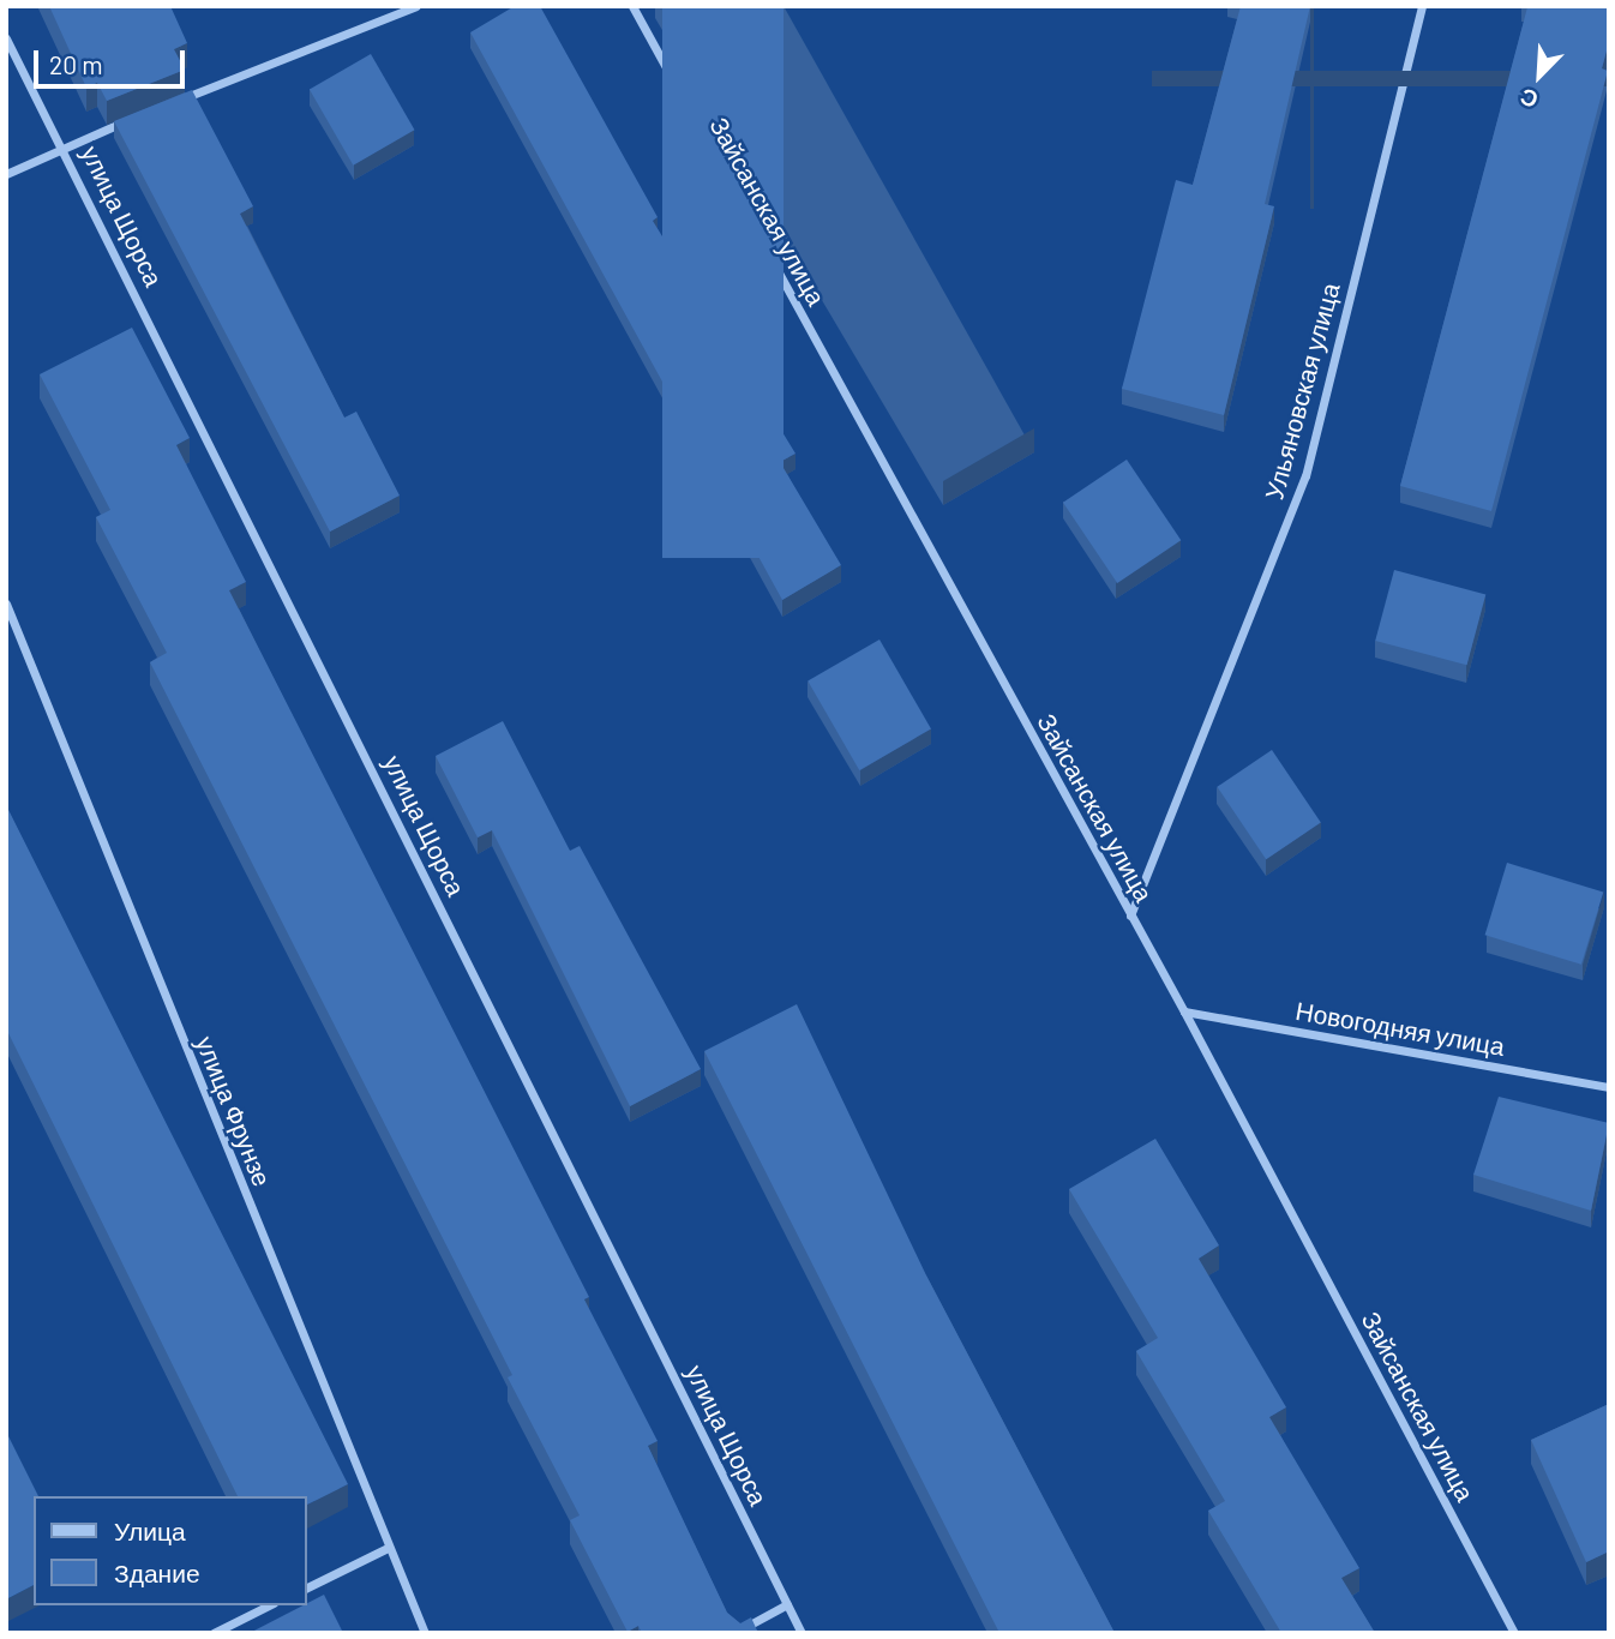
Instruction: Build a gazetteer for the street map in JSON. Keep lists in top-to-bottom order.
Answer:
{
  "streets": {
    "street": [
      "Зайсанская улица",
      "улица Щорса",
      "Ульяновская улица",
      "Новогодняя улица",
      "улица Фрунзе"
    ]
  },
  "crossings": [
    ["Зайсанская улица", "Ульяновская улица"],
    ["Зайсанская улица", "Новогодняя улица"]
  ],
  "legend": ["Улица", "Здание"],
  "scale_bar": "20 m",
  "north": "bottom left"
}
